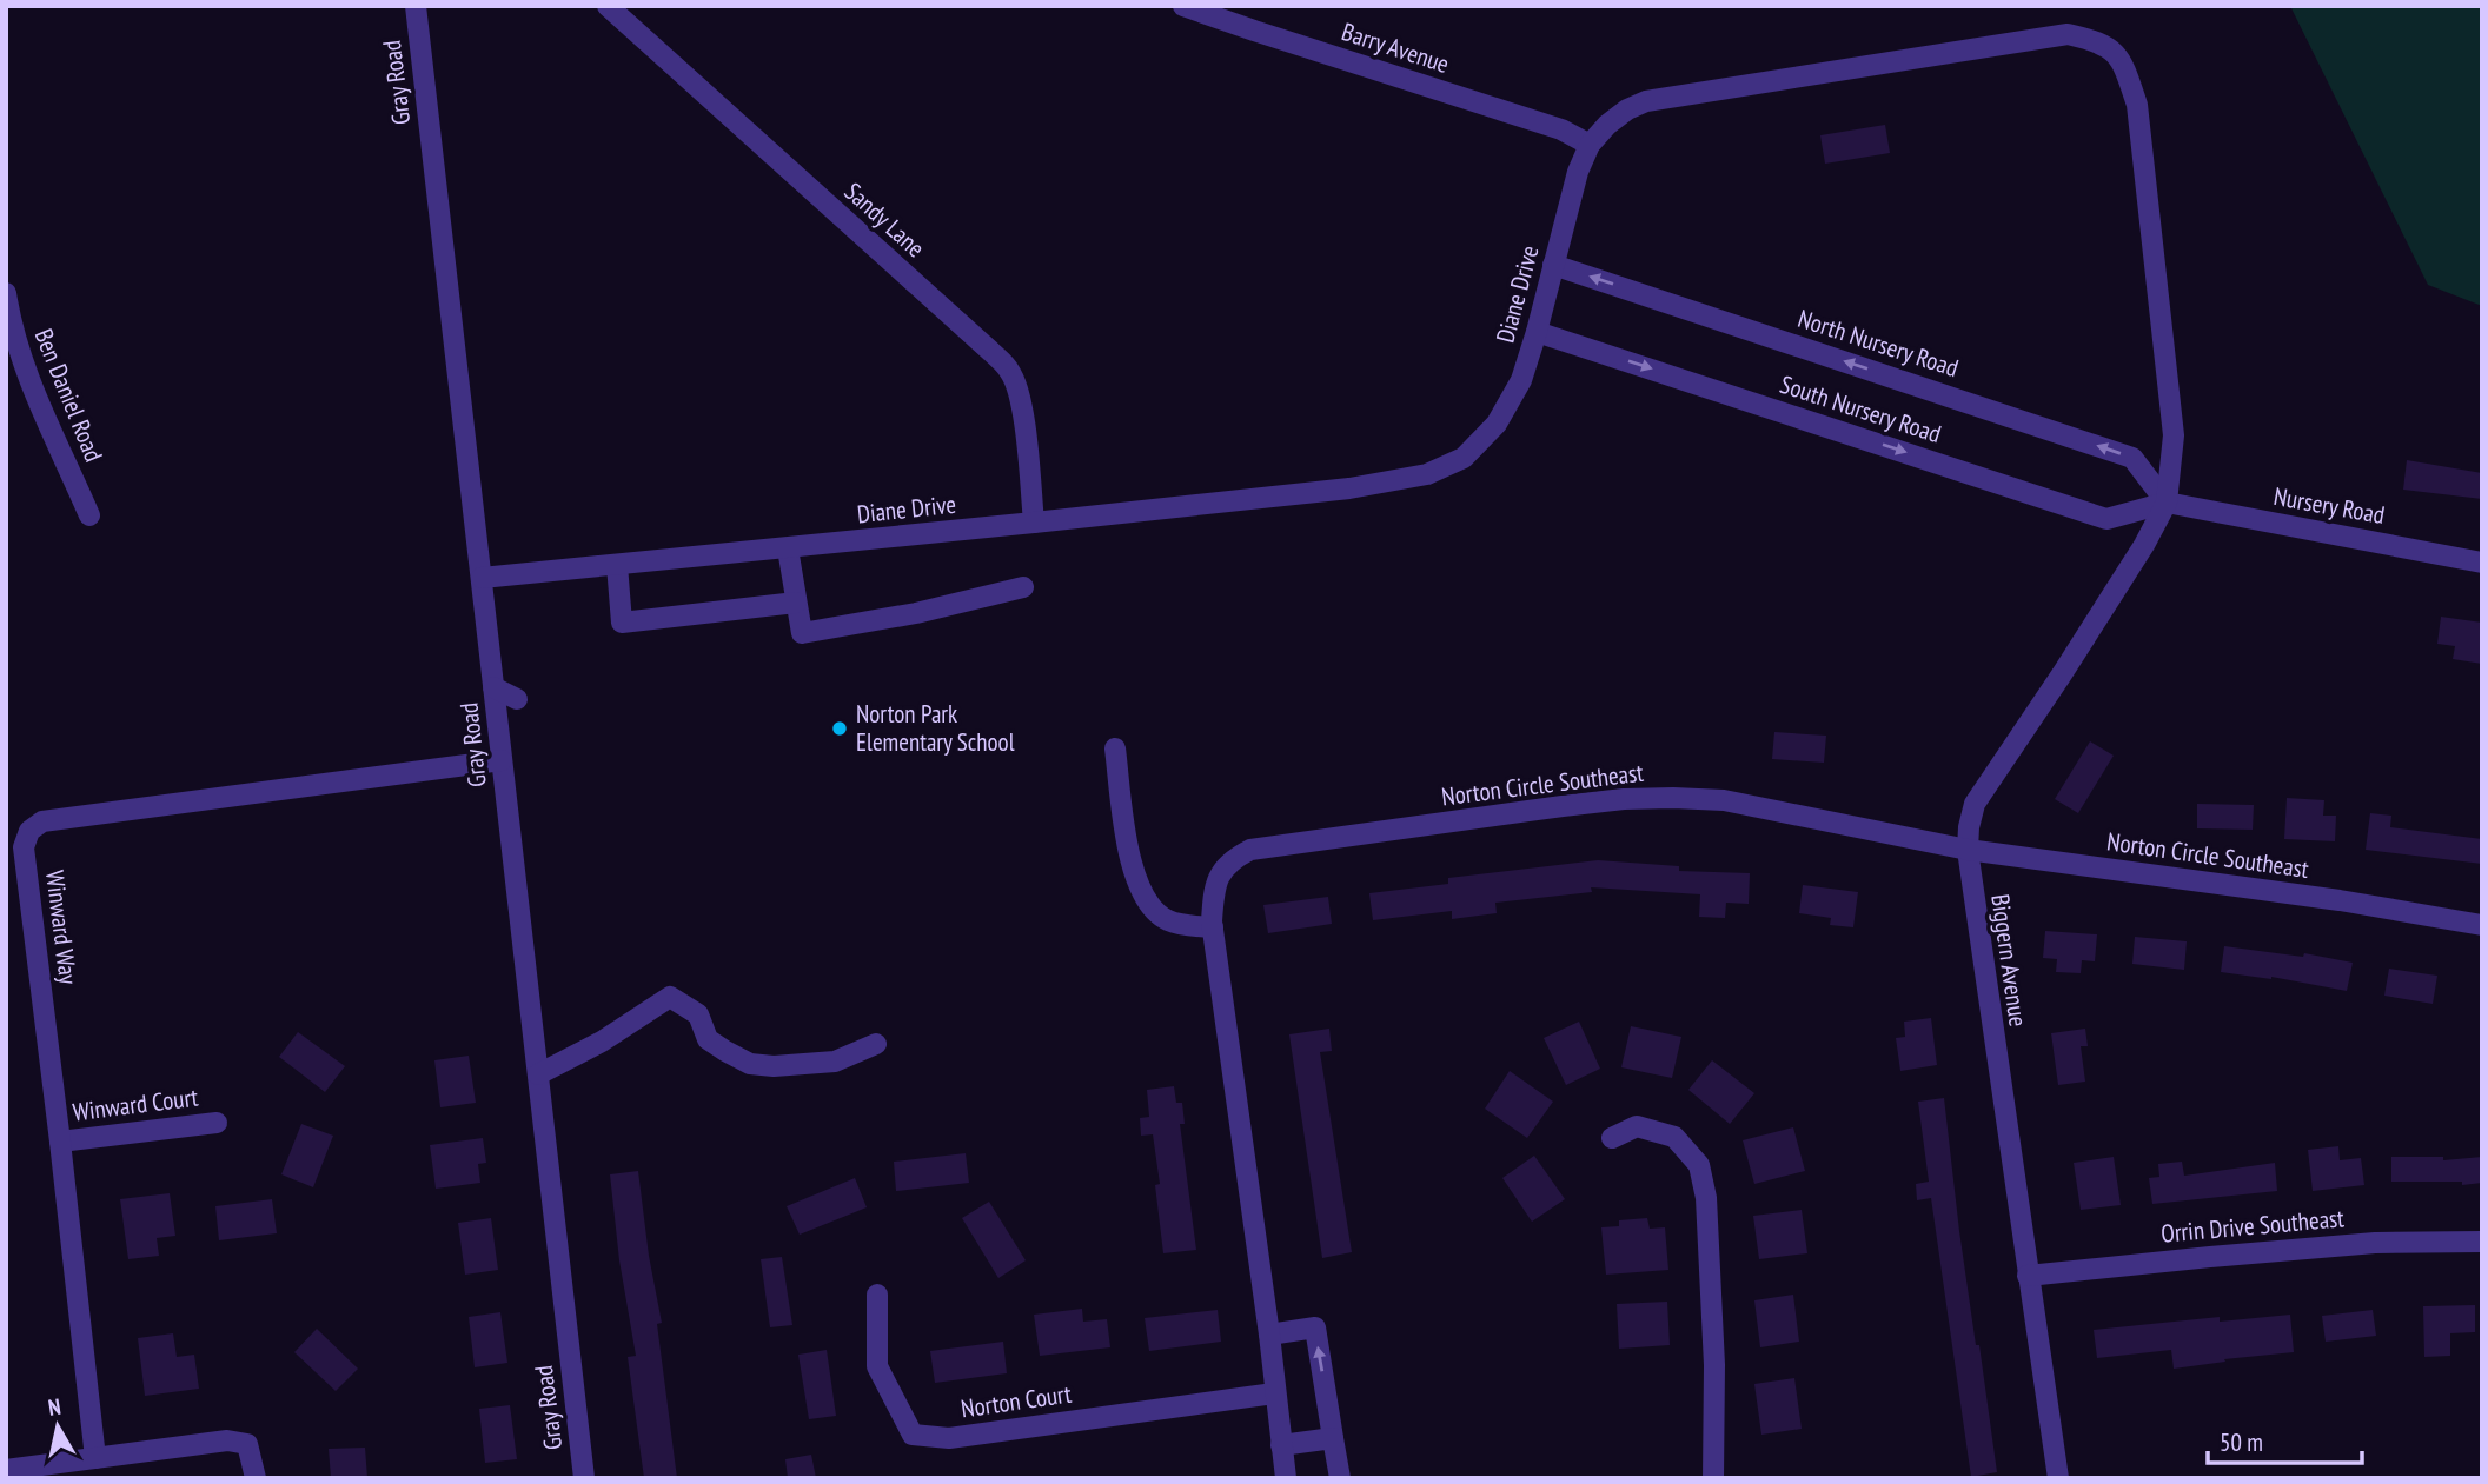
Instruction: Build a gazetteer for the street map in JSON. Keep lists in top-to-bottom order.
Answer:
{
  "streets": {
    "street": [
      "Barry Avenue",
      "Gray Road",
      "Sandy Lane",
      "Diane Drive",
      "North Nursery Road",
      "Ben Daniel Road",
      "South Nursery Road",
      "Nursery Road",
      "Norton Circle Southeast",
      "Winward Way",
      "Biggern Avenue",
      "Winward Court",
      "Orrin Drive Southeast",
      "Norton Court"
    ]
  },
  "crossings": [
    ["Barry Avenue", "Diane Drive"],
    ["Gray Road", "Diane Drive"],
    ["Gray Road", "Winward Way"],
    ["Sandy Lane", "Diane Drive"],
    ["Diane Drive", "North Nursery Road"],
    ["Diane Drive", "South Nursery Road"],
    ["Diane Drive", "Nursery Road"],
    ["Diane Drive", "Biggern Avenue"],
    ["North Nursery Road", "South Nursery Road"],
    ["North Nursery Road", "Nursery Road"],
    ["North Nursery Road", "Biggern Avenue"],
    ["South Nursery Road", "Nursery Road"],
    ["South Nursery Road", "Biggern Avenue"],
    ["Nursery Road", "Biggern Avenue"],
    ["Norton Circle Southeast", "Biggern Avenue"],
    ["Norton Circle Southeast", "Norton Court"],
    ["Winward Way", "Winward Court"],
    ["Biggern Avenue", "Orrin Drive Southeast"]
  ],
  "one_way": ["North Nursery Road", "South Nursery Road"],
  "places": ["Norton Park Elementary School"],
  "scale_bar": "50 m",
  "north": "top"
}
